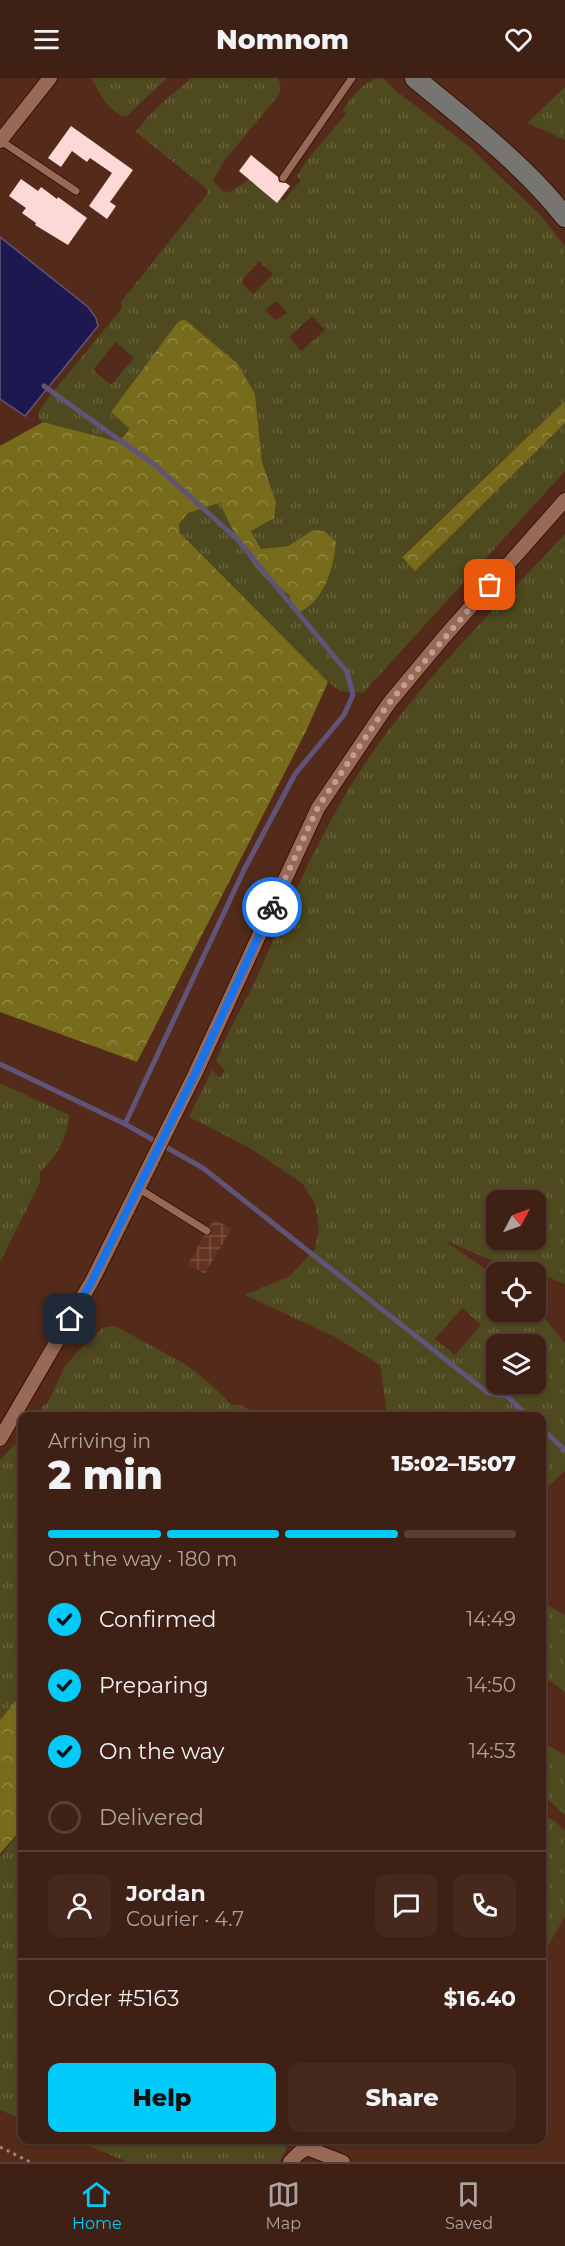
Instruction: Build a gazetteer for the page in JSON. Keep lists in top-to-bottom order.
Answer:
{
  "north": "top right",
  "page": {
    "header": "Nomnom",
    "heading": ["2 min", "Arriving in", "15:02–15:07"],
    "panel": [
      "Jordan",
      "Courier · 4.7",
      "Order #5163",
      "$16.40"
    ],
    "bar": "On the way · 180 m",
    "list": [
      ["Confirmed", "14:49"],
      ["Preparing", "14:50"],
      ["On the way", "14:53"],
      "Delivered"
    ],
    "buttons": ["Help", "Share"],
    "tabs": ["Home", "Map", "Saved"]
  }
}
